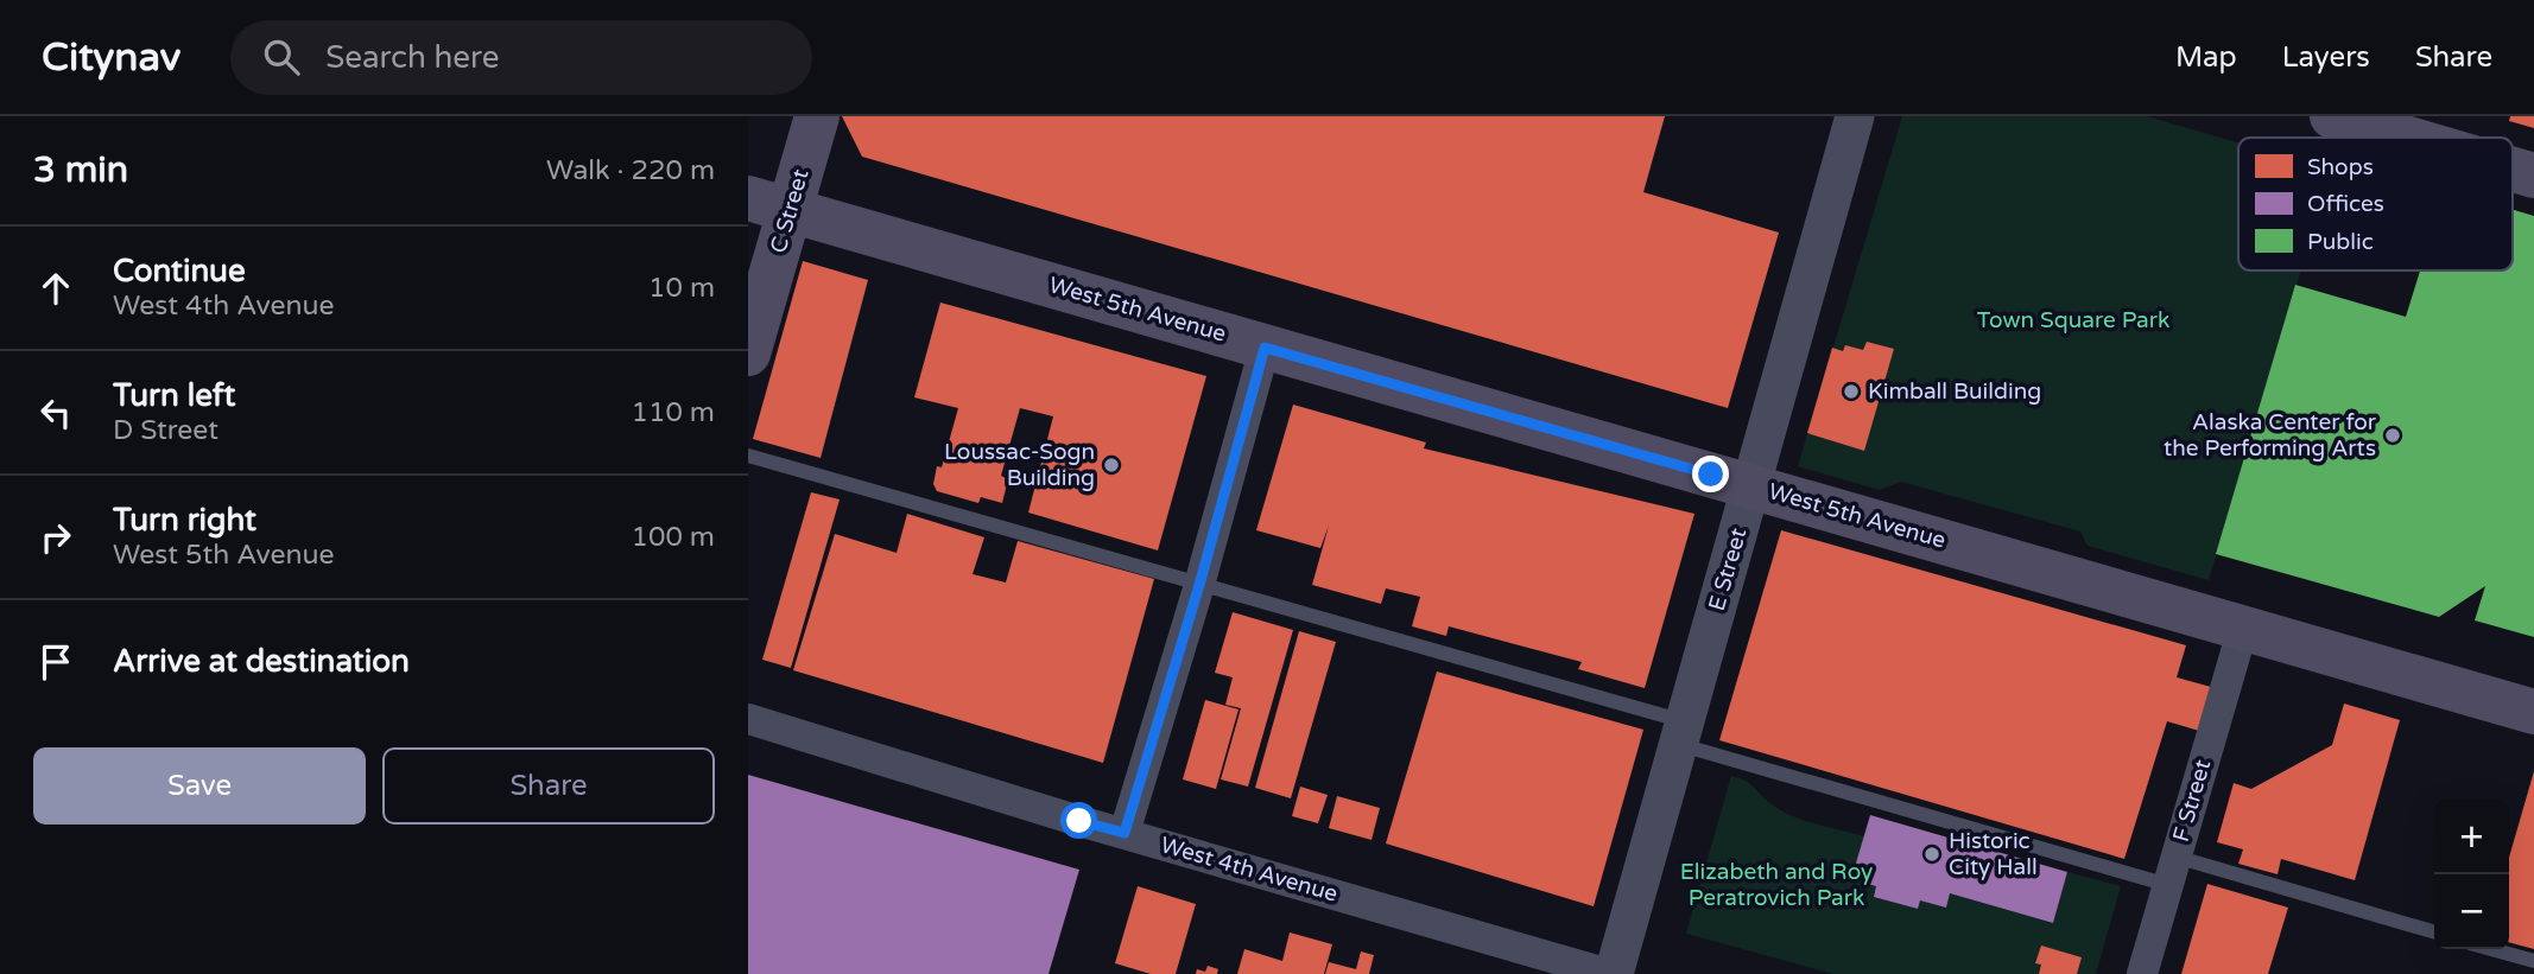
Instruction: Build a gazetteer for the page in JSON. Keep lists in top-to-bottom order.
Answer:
{
  "streets": {
    "main road": ["C Street", "West 5th Avenue"],
    "street": ["E Street", "F Street", "West 4th Avenue"]
  },
  "crossings": [
    ["C Street", "West 5th Avenue"],
    ["West 5th Avenue", "E Street"],
    ["West 5th Avenue", "F Street"],
    ["E Street", "West 4th Avenue"]
  ],
  "parks": ["Town Square Park", "Elizabeth and Roy Peratrovich Park"],
  "places": [
    "Kimball Building",
    "Alaska Center for the Performing Arts",
    "Loussac-Sogn Building",
    "Historic City Hall"
  ],
  "legend": ["Shops", "Offices", "Public"],
  "page": {
    "header": "Citynav",
    "search": "Search here",
    "nav": ["Map", "Layers", "Share"],
    "heading": ["3 min", "Walk · 220 m"],
    "list": [
      ["Continue", "West 4th Avenue", "10 m"],
      ["Turn left", "D Street", "110 m"],
      ["Turn right", "West 5th Avenue", "100 m"],
      "Arrive at destination"
    ],
    "buttons": ["Save", "Share"],
    "map_buttons": ["+", "−"]
  }
}
